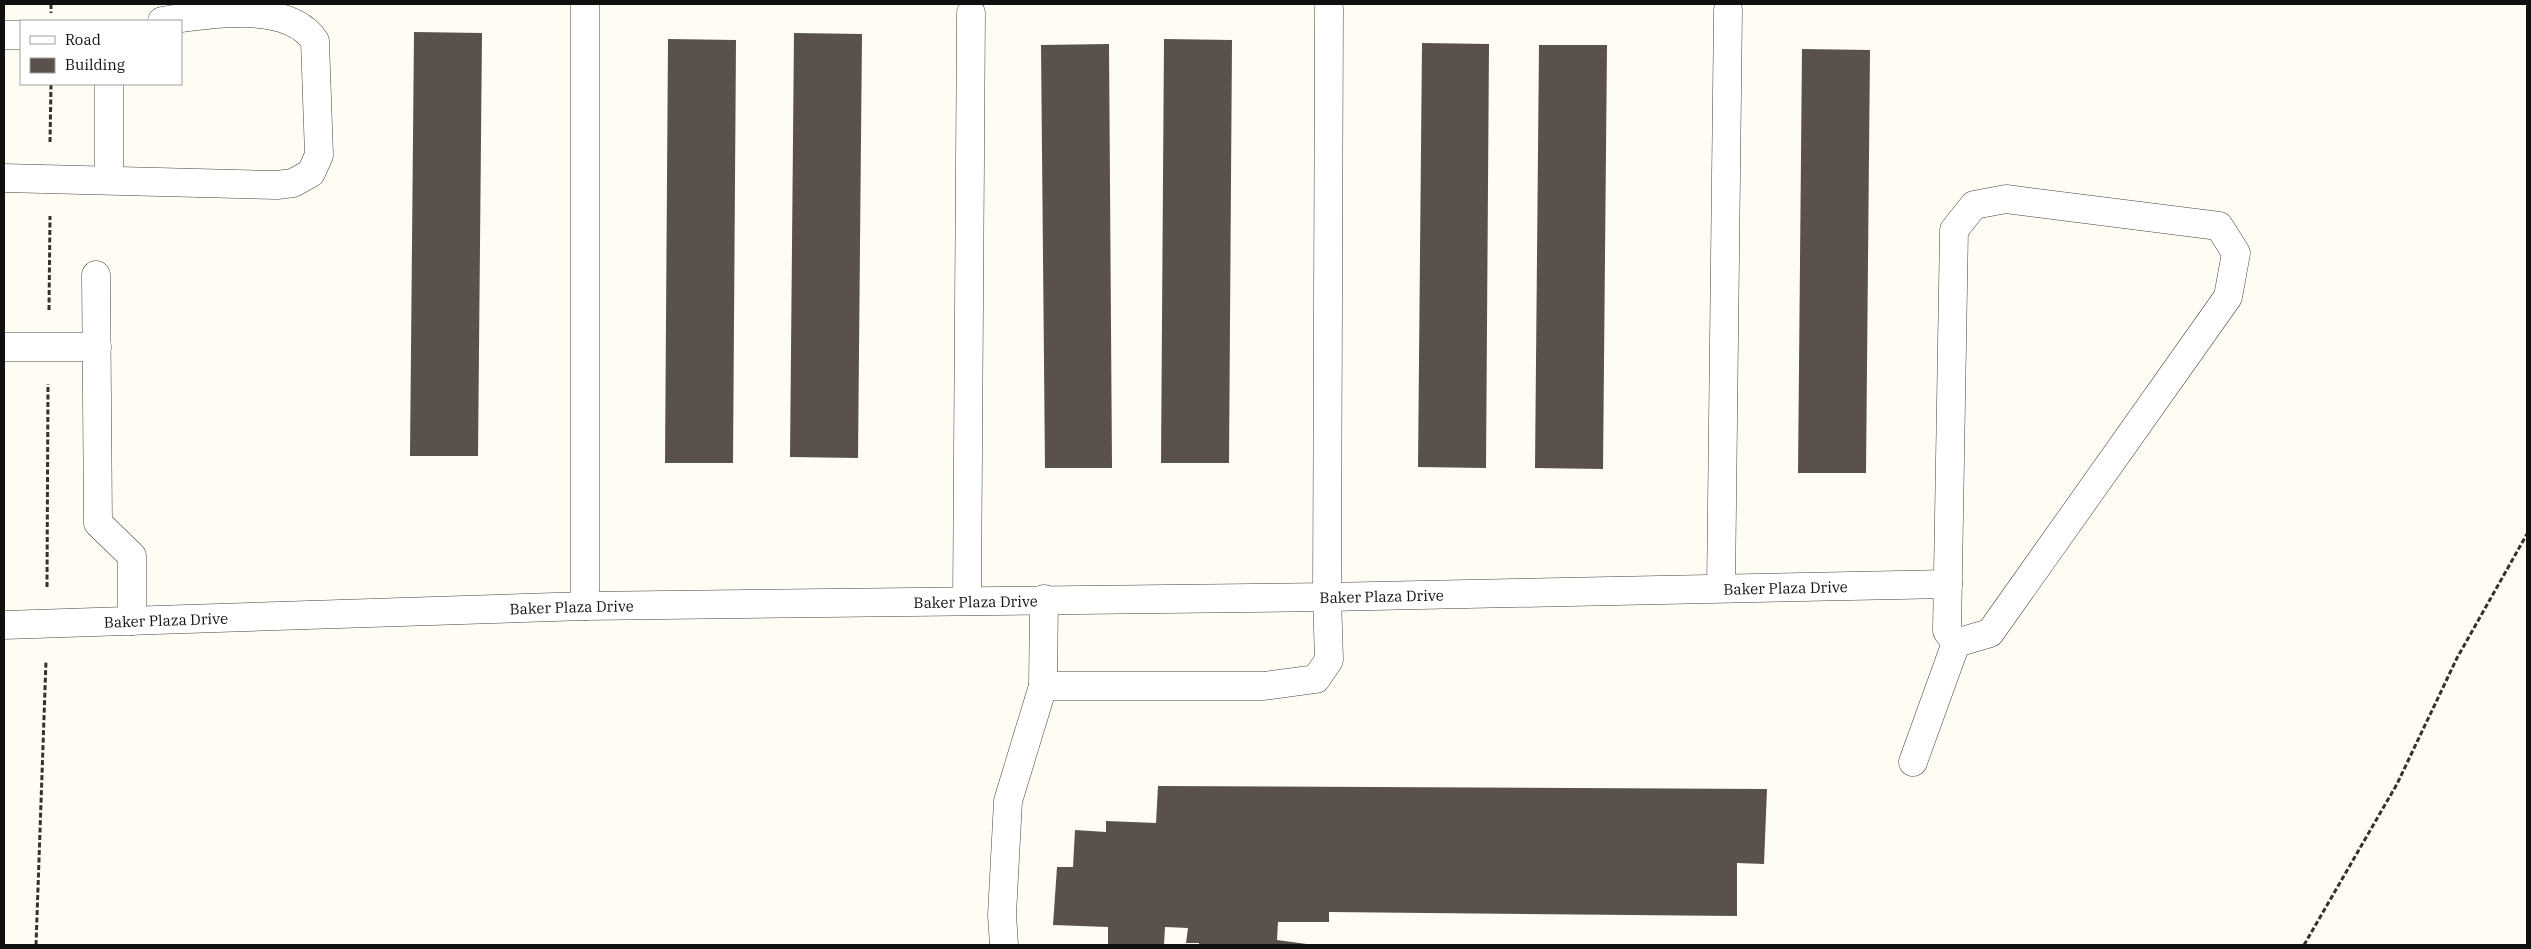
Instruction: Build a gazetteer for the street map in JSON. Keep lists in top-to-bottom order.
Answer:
{
  "streets": {
    "street": ["Baker Plaza Drive"]
  },
  "legend": ["Road", "Building"]
}
